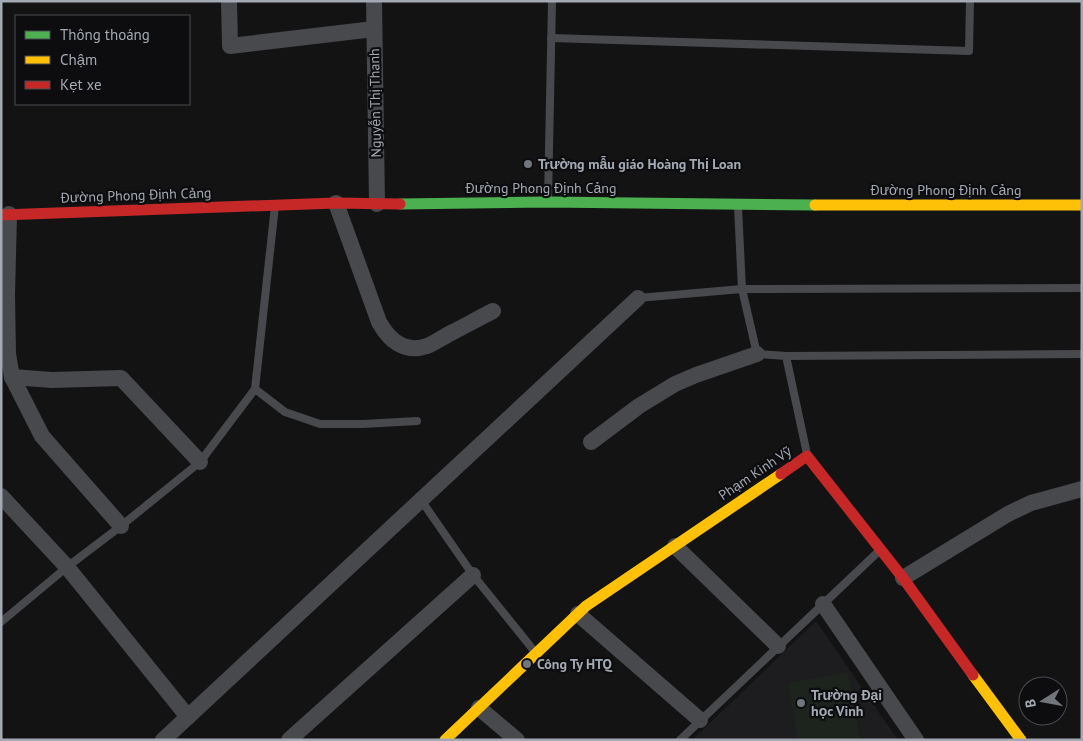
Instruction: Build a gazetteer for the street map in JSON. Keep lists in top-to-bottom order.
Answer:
{
  "streets": {
    "street": ["Nguyễn Thị Thanh", "Đường Phong Định Cảng", "Phạm Kinh Vỹ"]
  },
  "crossings": [
    ["Nguyễn Thị Thanh", "Đường Phong Định Cảng"]
  ],
  "places": ["Trường mẫu giáo Hoàng Thị Loan", "Công Ty HTQ", "Trường Đại học Vinh"],
  "legend": ["Thông thoáng", "Chậm", "Kẹt xe"],
  "north": "left"
}
